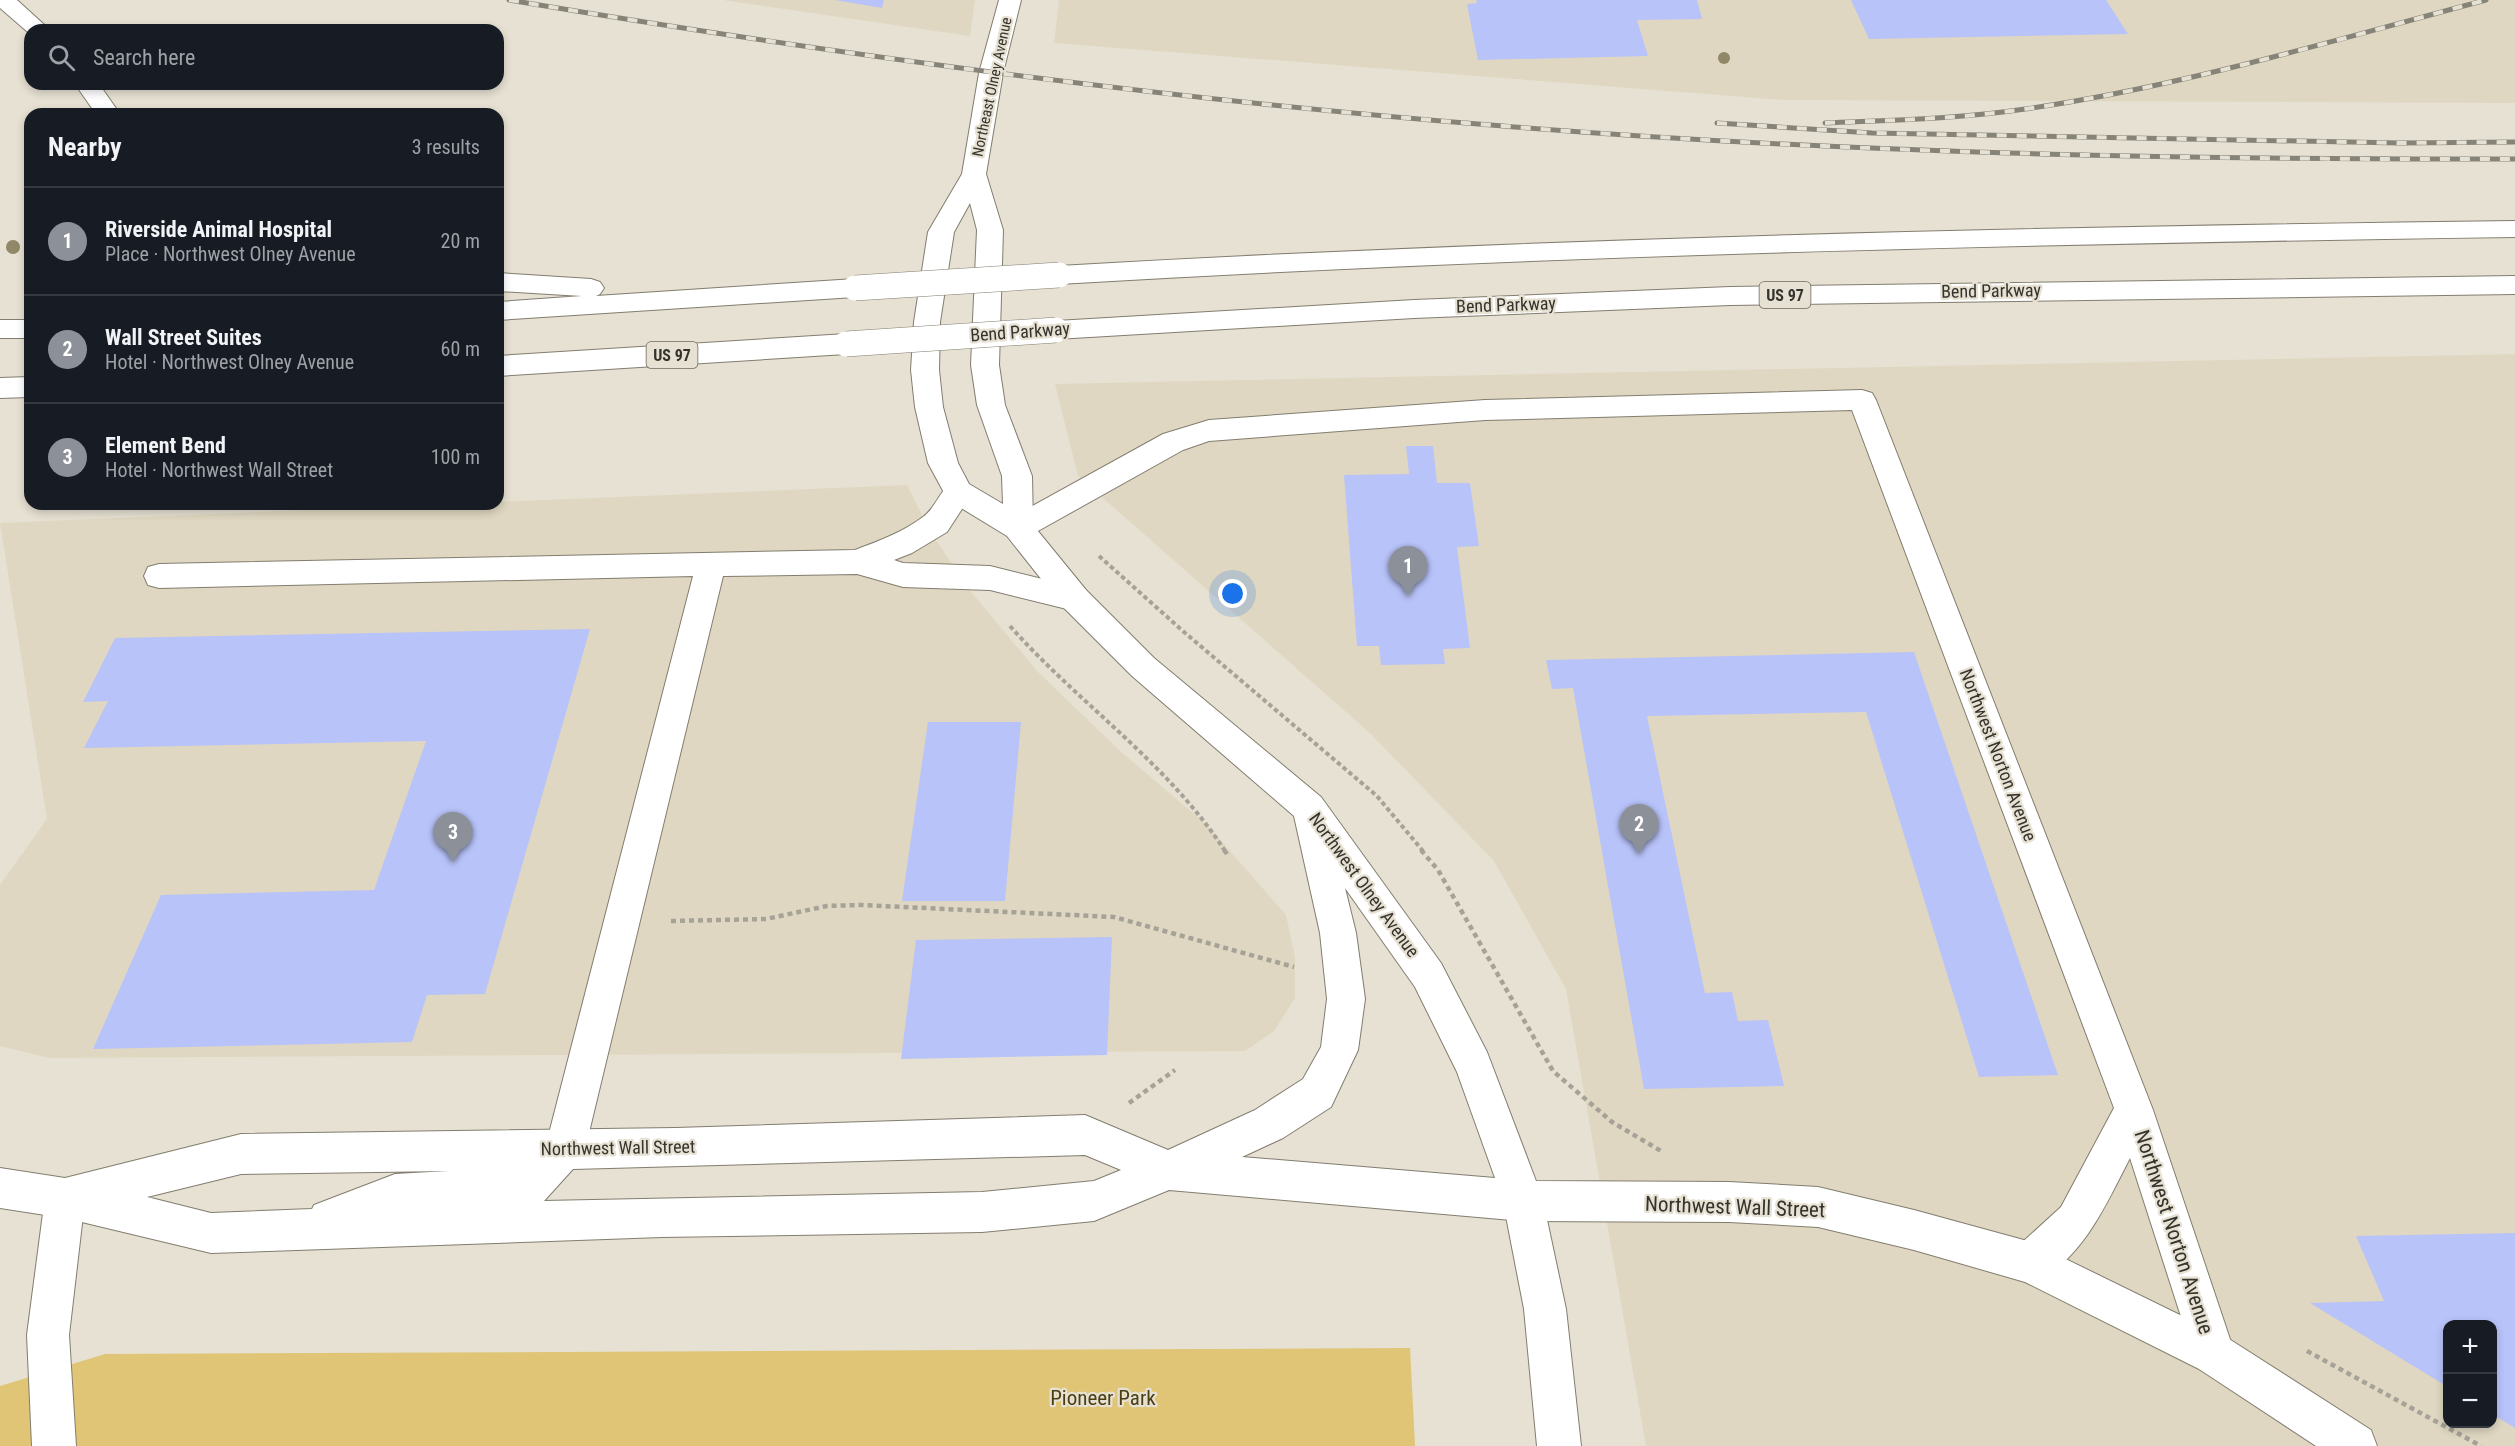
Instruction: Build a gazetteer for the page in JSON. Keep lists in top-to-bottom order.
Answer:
{
  "streets": {
    "main road": [
      "Northeast Olney Avenue",
      "Bend Parkway",
      "US 97",
      "Northwest Norton Avenue",
      "Northwest Olney Avenue",
      "Northwest Wall Street"
    ]
  },
  "crossings": [
    ["Northeast Olney Avenue", "Northwest Olney Avenue"],
    ["Northwest Norton Avenue", "Northwest Wall Street"],
    ["Northwest Olney Avenue", "Northwest Wall Street"]
  ],
  "parks": ["Pioneer Park"],
  "page": {
    "search": "Search here",
    "heading": ["Nearby", "3 results"],
    "list": [
      {
        "mark": "1",
        "name": "Riverside Animal Hospital",
        "note": "Place · Northwest Olney Avenue",
        "value": "20 m"
      },
      {
        "mark": "2",
        "name": "Wall Street Suites",
        "note": "Hotel · Northwest Olney Avenue",
        "value": "60 m"
      },
      {
        "mark": "3",
        "name": "Element Bend",
        "note": "Hotel · Northwest Wall Street",
        "value": "100 m"
      }
    ],
    "pins": ["1", "2", "3"],
    "map_buttons": ["+", "−"]
  }
}
